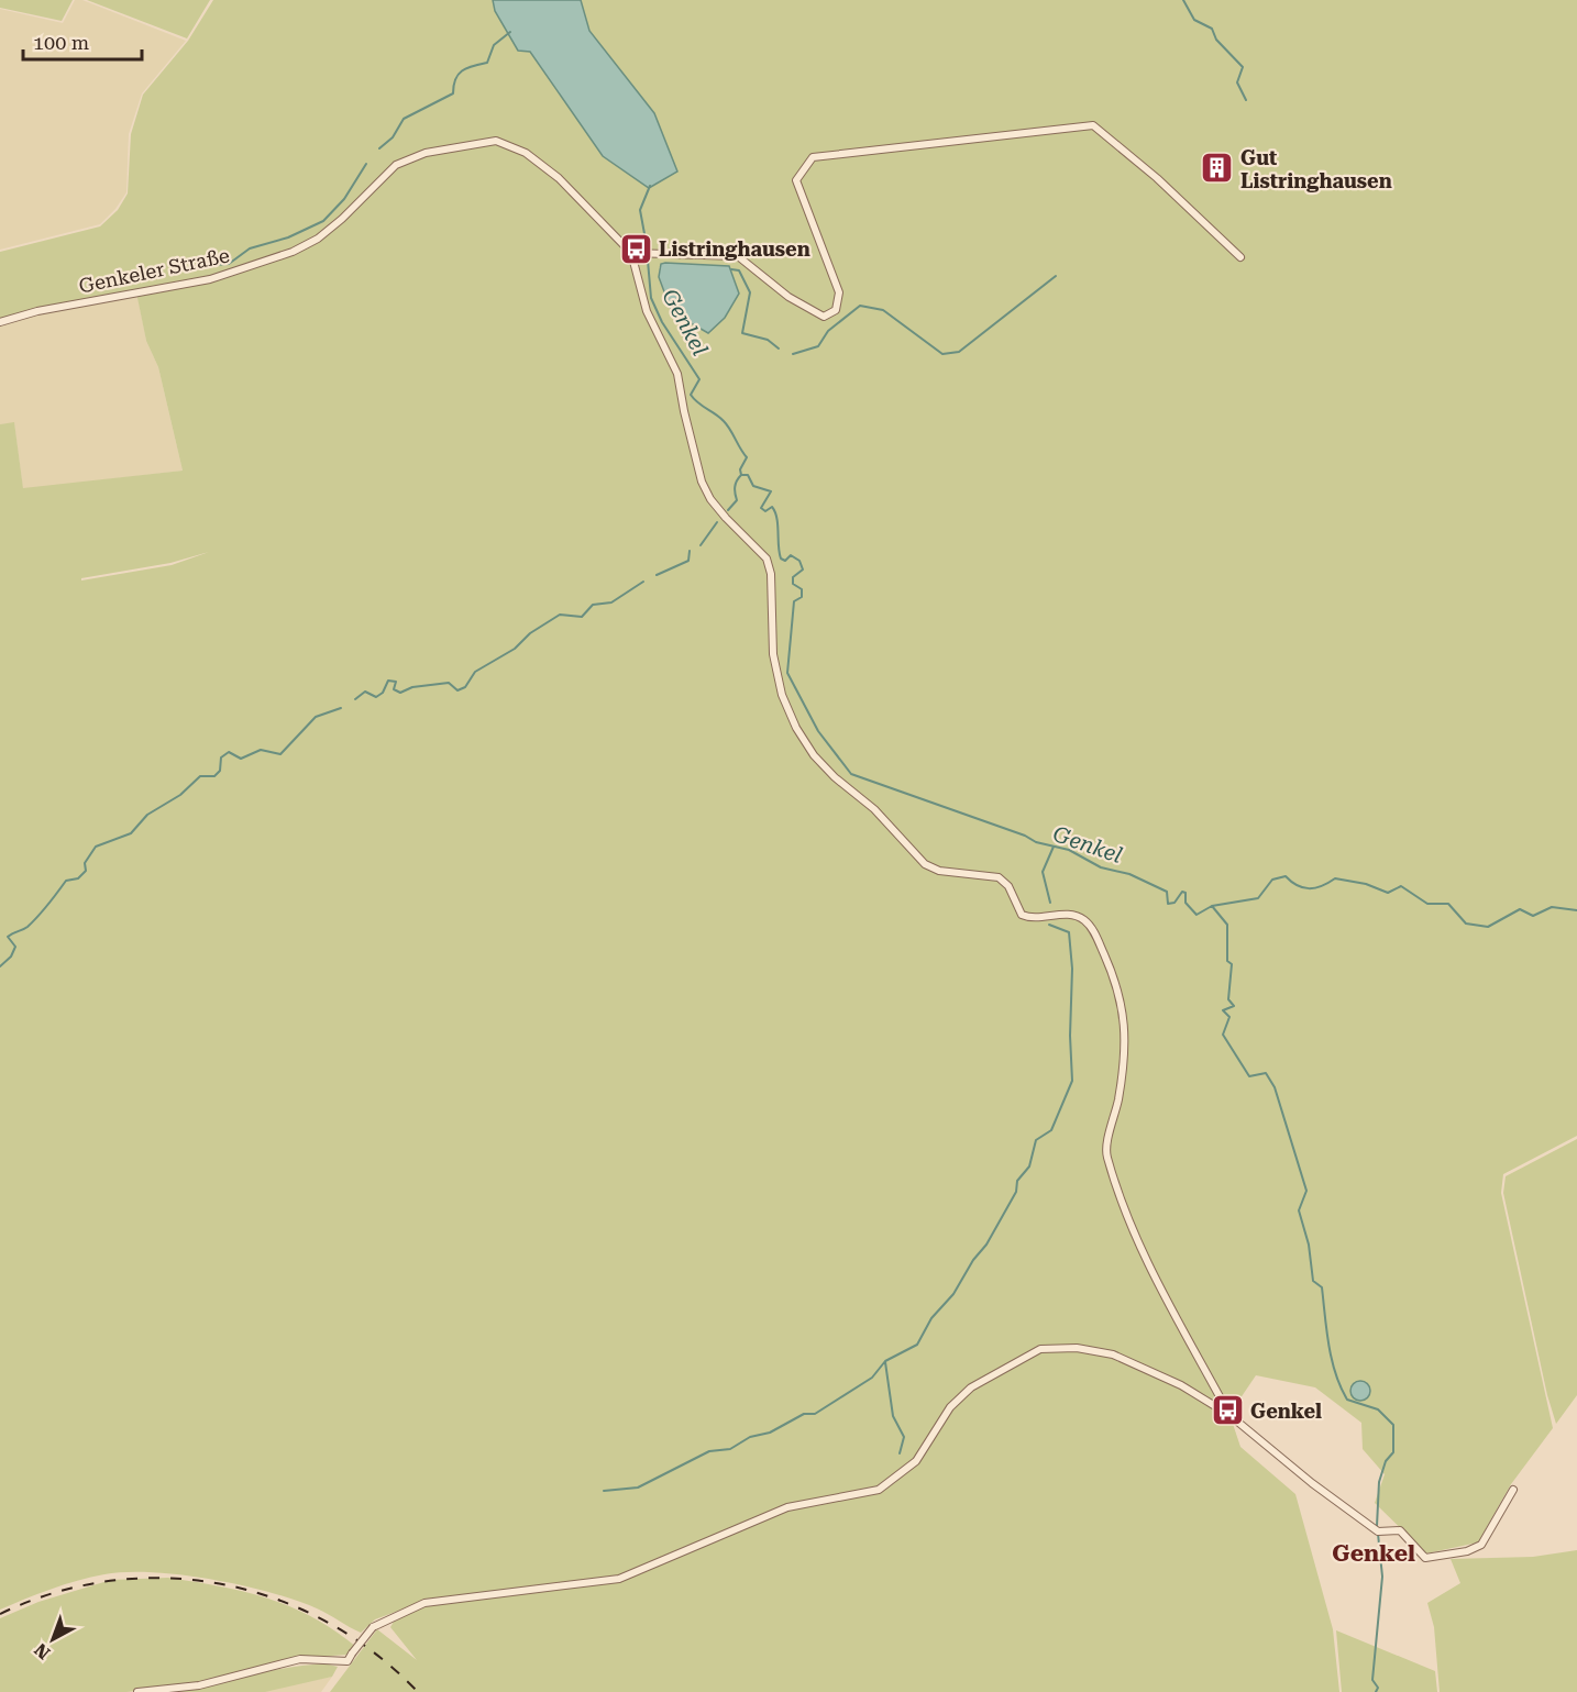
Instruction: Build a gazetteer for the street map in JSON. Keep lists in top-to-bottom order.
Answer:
{
  "streets": {
    "street": ["Genkeler Straße"]
  },
  "districts": ["Genkel"],
  "water": ["Genkel"],
  "places": {
    "building": ["Gut Listringhausen"],
    "bus stop": ["Listringhausen", "Genkel"]
  },
  "scale_bar": "100 m",
  "north": "bottom left"
}
